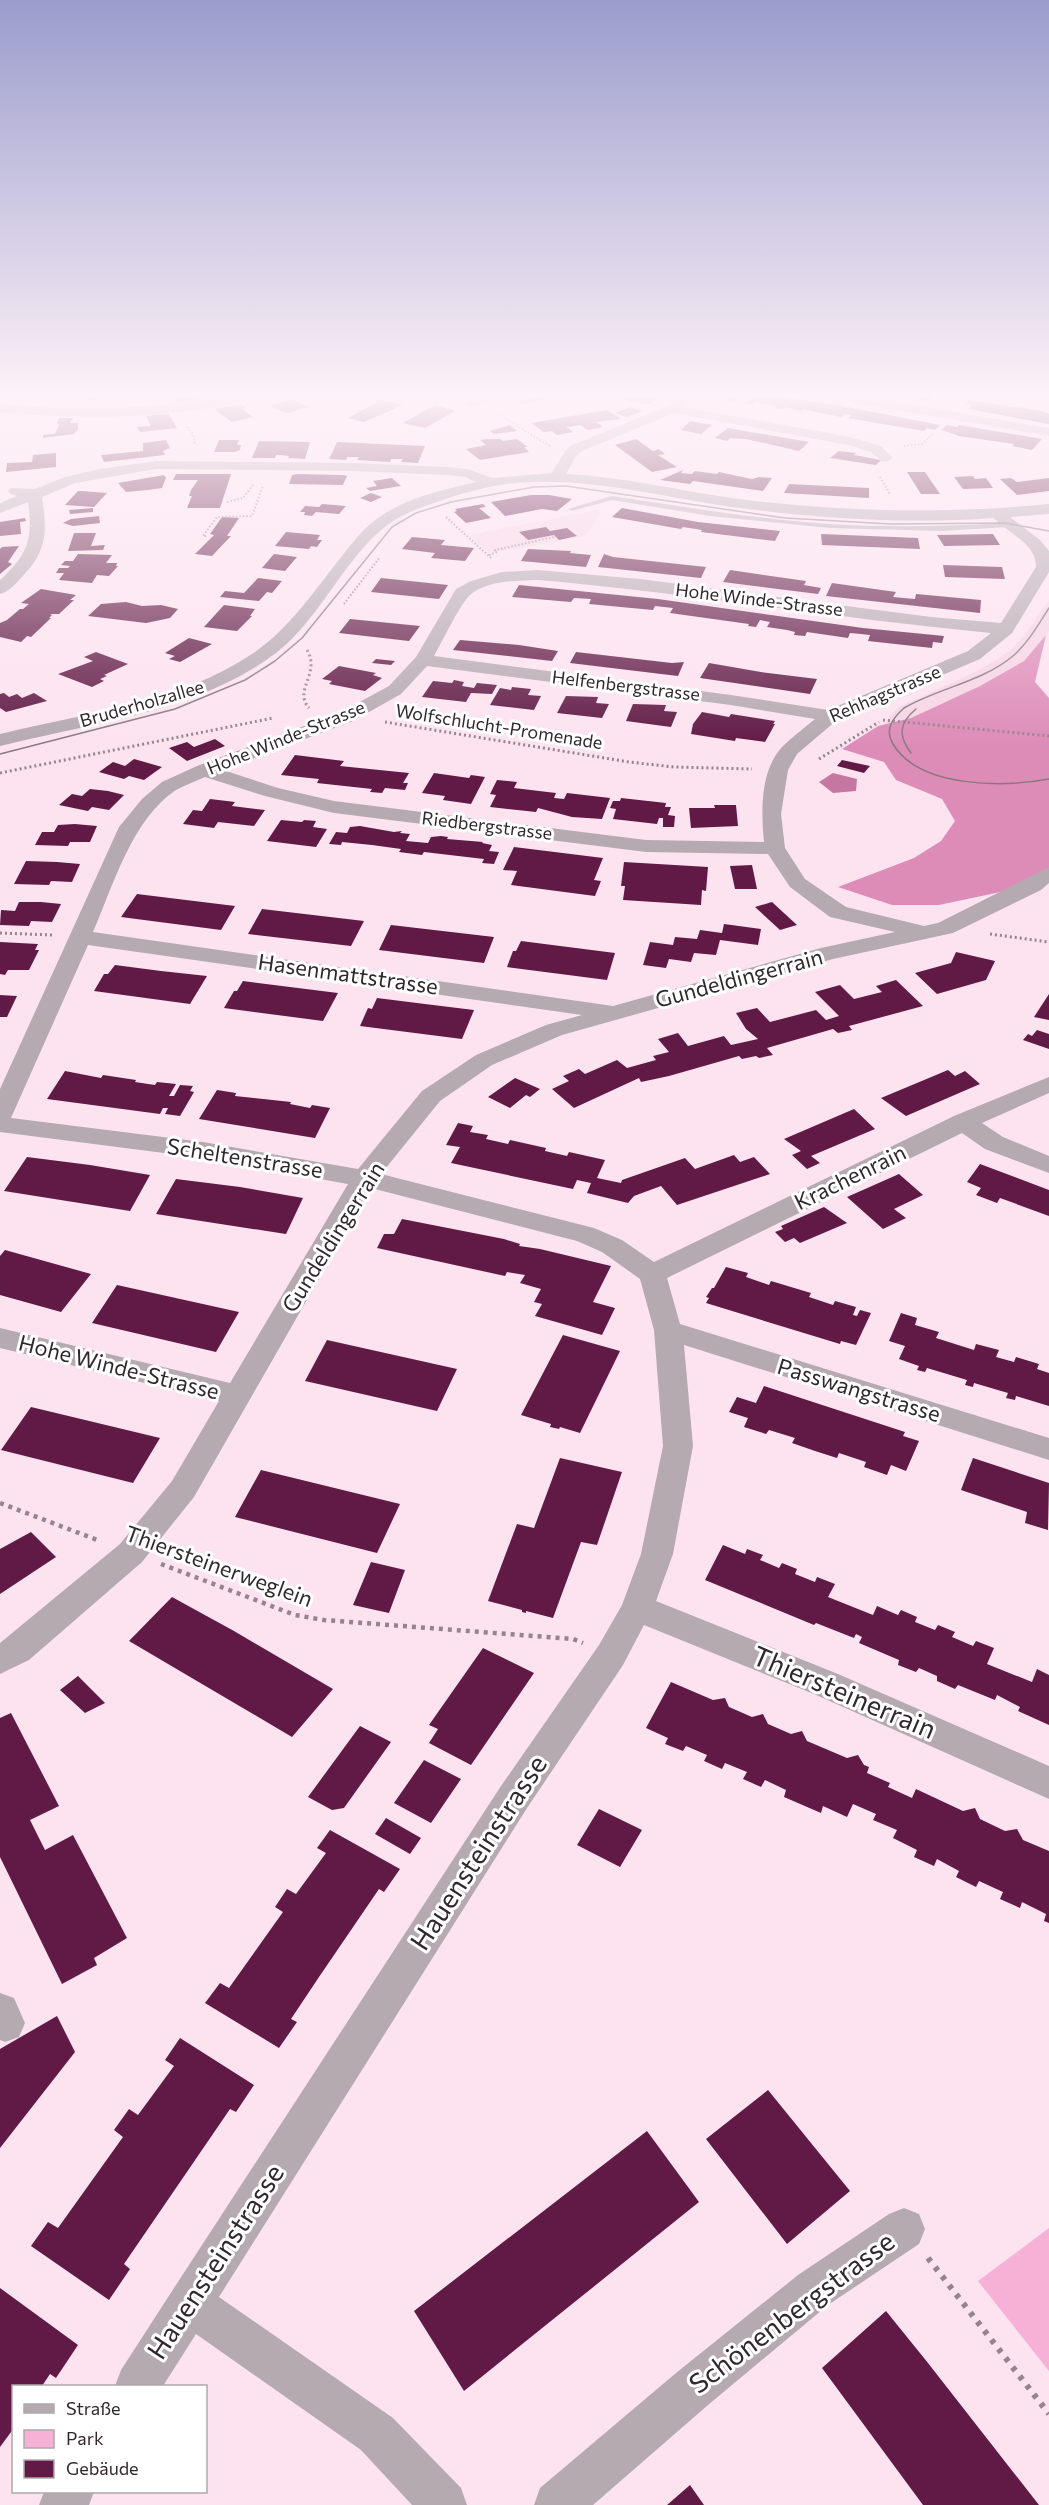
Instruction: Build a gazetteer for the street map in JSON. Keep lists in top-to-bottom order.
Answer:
{
  "streets": {
    "street": [
      "Hohe Winde-Strasse",
      "Helfenbergstrasse",
      "Rehhagstrasse",
      "Bruderholzallee",
      "Riedbergstrasse",
      "Hasenmattstrasse",
      "Gundeldingerrain",
      "Scheltenstrasse",
      "Krachenrain",
      "Passwangstrasse",
      "Thiersteinerrain",
      "Hauensteinstrasse",
      "Schönenbergstrasse"
    ],
    "path": ["Wolfschlucht-Promenade", "Thiersteinerweglein"]
  },
  "crossings": [
    ["Hohe Winde-Strasse", "Helfenbergstrasse"],
    ["Hohe Winde-Strasse", "Rehhagstrasse"],
    ["Hohe Winde-Strasse", "Wolfschlucht-Promenade"],
    ["Hohe Winde-Strasse", "Riedbergstrasse"],
    ["Hohe Winde-Strasse", "Hasenmattstrasse"],
    ["Hohe Winde-Strasse", "Gundeldingerrain"],
    ["Helfenbergstrasse", "Rehhagstrasse"],
    ["Rehhagstrasse", "Bruderholzallee"],
    ["Rehhagstrasse", "Wolfschlucht-Promenade"],
    ["Rehhagstrasse", "Riedbergstrasse"],
    ["Rehhagstrasse", "Gundeldingerrain"],
    ["Hasenmattstrasse", "Gundeldingerrain"],
    ["Gundeldingerrain", "Scheltenstrasse"],
    ["Gundeldingerrain", "Thiersteinerweglein"],
    ["Scheltenstrasse", "Krachenrain"],
    ["Scheltenstrasse", "Hauensteinstrasse"],
    ["Krachenrain", "Hauensteinstrasse"],
    ["Passwangstrasse", "Hauensteinstrasse"],
    ["Thiersteinerweglein", "Hauensteinstrasse"],
    ["Thiersteinerrain", "Hauensteinstrasse"]
  ],
  "legend": ["Straße", "Park", "Gebäude"]
}
